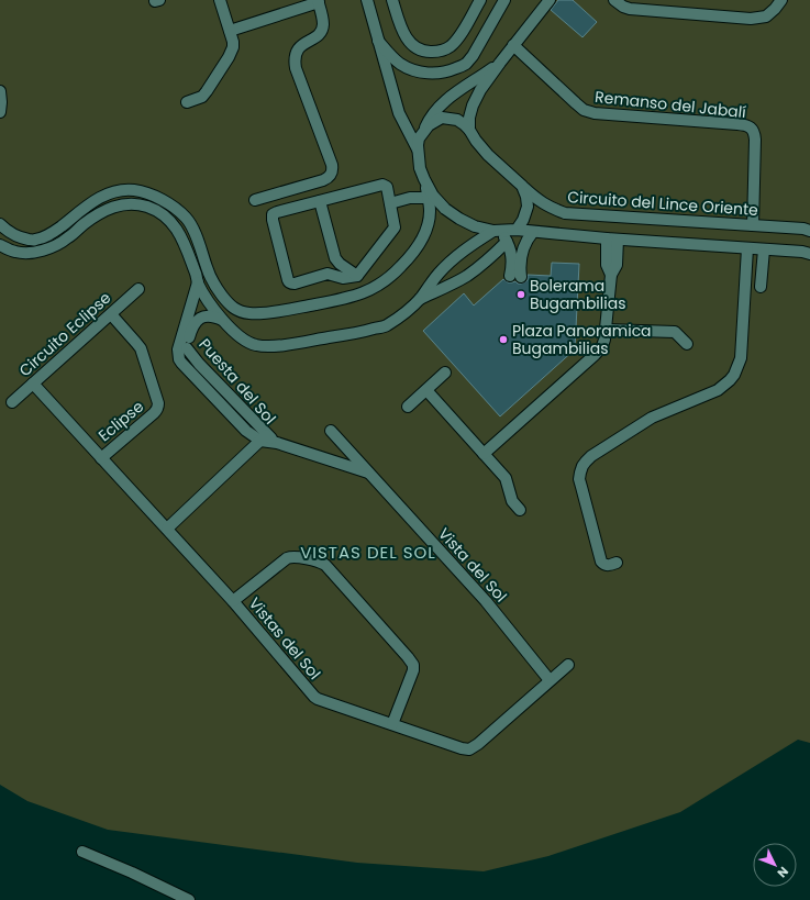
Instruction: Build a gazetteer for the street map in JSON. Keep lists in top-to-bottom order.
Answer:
{
  "streets": {
    "street": [
      "Remanso del Jabalí",
      "Circuito del Lince Oriente",
      "Circuito Eclipse",
      "Puesta del Sol",
      "Eclipse",
      "Vista del Sol",
      "Vistas del Sol"
    ]
  },
  "crossings": [
    ["Remanso del Jabalí", "Circuito del Lince Oriente"],
    ["Circuito Eclipse", "Eclipse"],
    ["Circuito Eclipse", "Vistas del Sol"],
    ["Puesta del Sol", "Vista del Sol"],
    ["Puesta del Sol", "Vistas del Sol"],
    ["Eclipse", "Vistas del Sol"],
    ["Vista del Sol", "Vistas del Sol"]
  ],
  "districts": ["VISTAS DEL SOL"],
  "places": ["Bolerama Bugambilias", "Plaza Panoramica Bugambilias"],
  "north": "bottom right"
}
